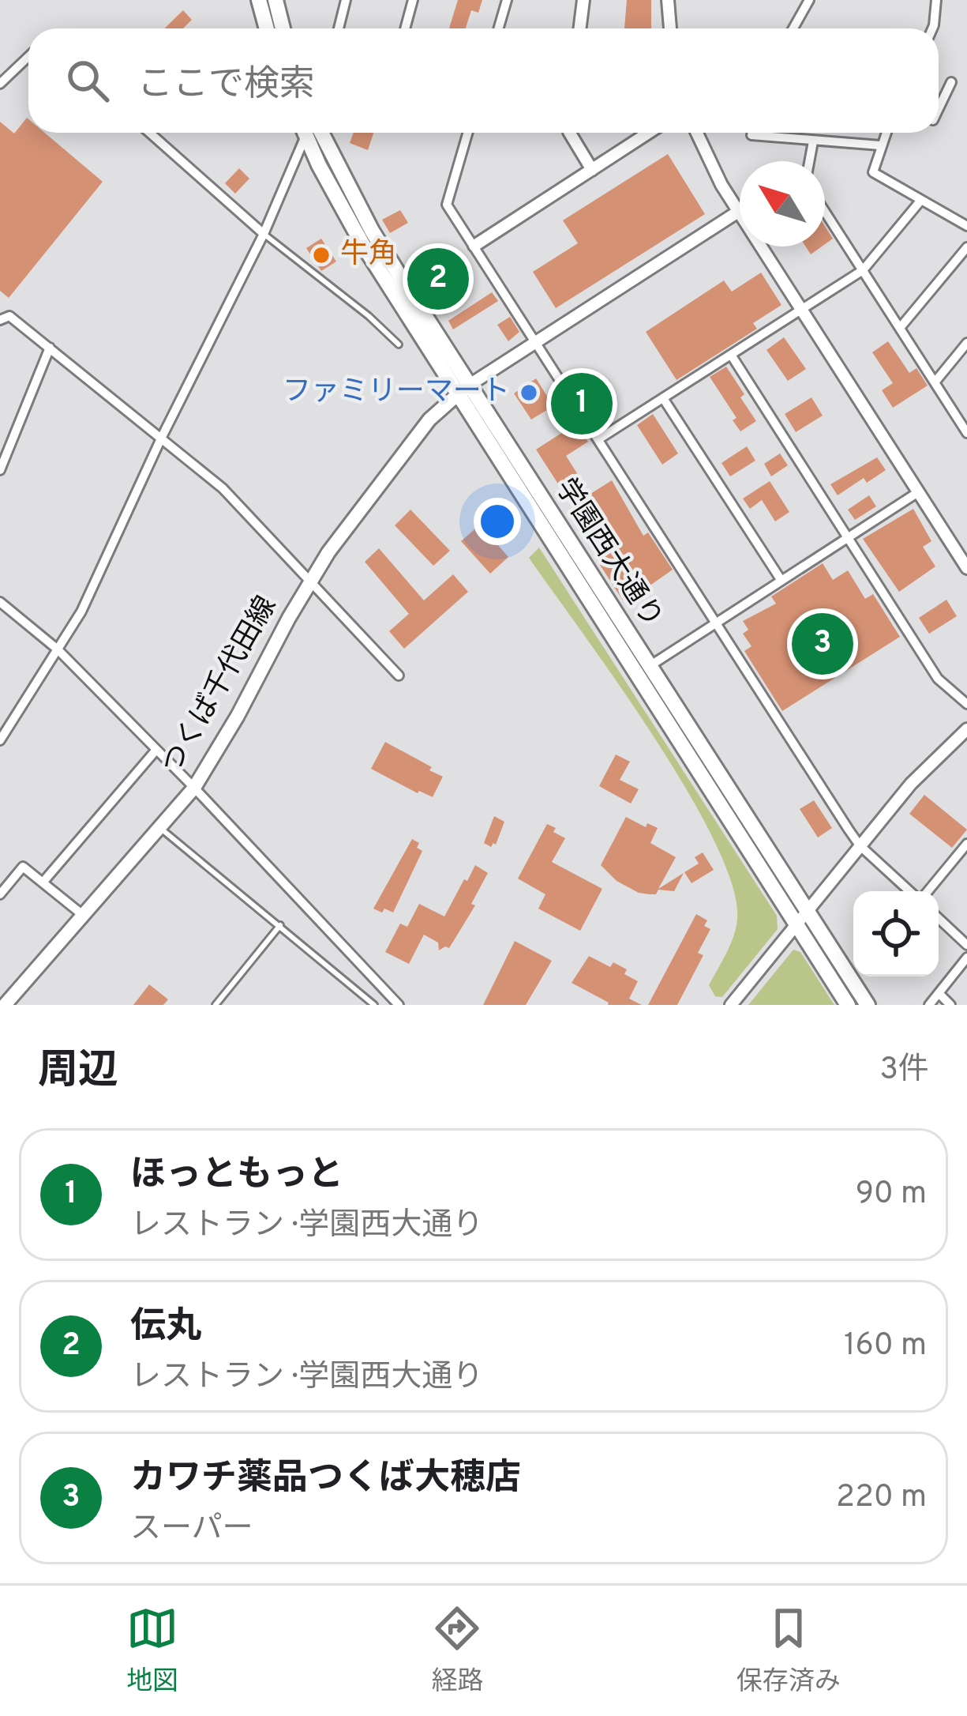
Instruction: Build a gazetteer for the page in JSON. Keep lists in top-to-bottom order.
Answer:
{
  "streets": {
    "highway": ["学園西大通り"],
    "main road": ["つくば千代田線"]
  },
  "crossings": [
    ["学園西大通り", "つくば千代田線"]
  ],
  "places": ["牛角", "ファミリーマート"],
  "north": "top left",
  "page": {
    "search": "ここで検索",
    "pins": ["2", "1", "3"],
    "heading": ["周辺", "3件"],
    "list": [
      {
        "mark": "1",
        "name": "ほっともっと",
        "note": "レストラン · 学園西大通り",
        "value": "90 m"
      },
      {
        "mark": "2",
        "name": "伝丸",
        "note": "レストラン · 学園西大通り",
        "value": "160 m"
      },
      {
        "mark": "3",
        "name": "カワチ薬品つくば大穂店",
        "note": "スーパー",
        "value": "220 m"
      }
    ],
    "nav": ["地図", "経路", "保存済み"]
  }
}
